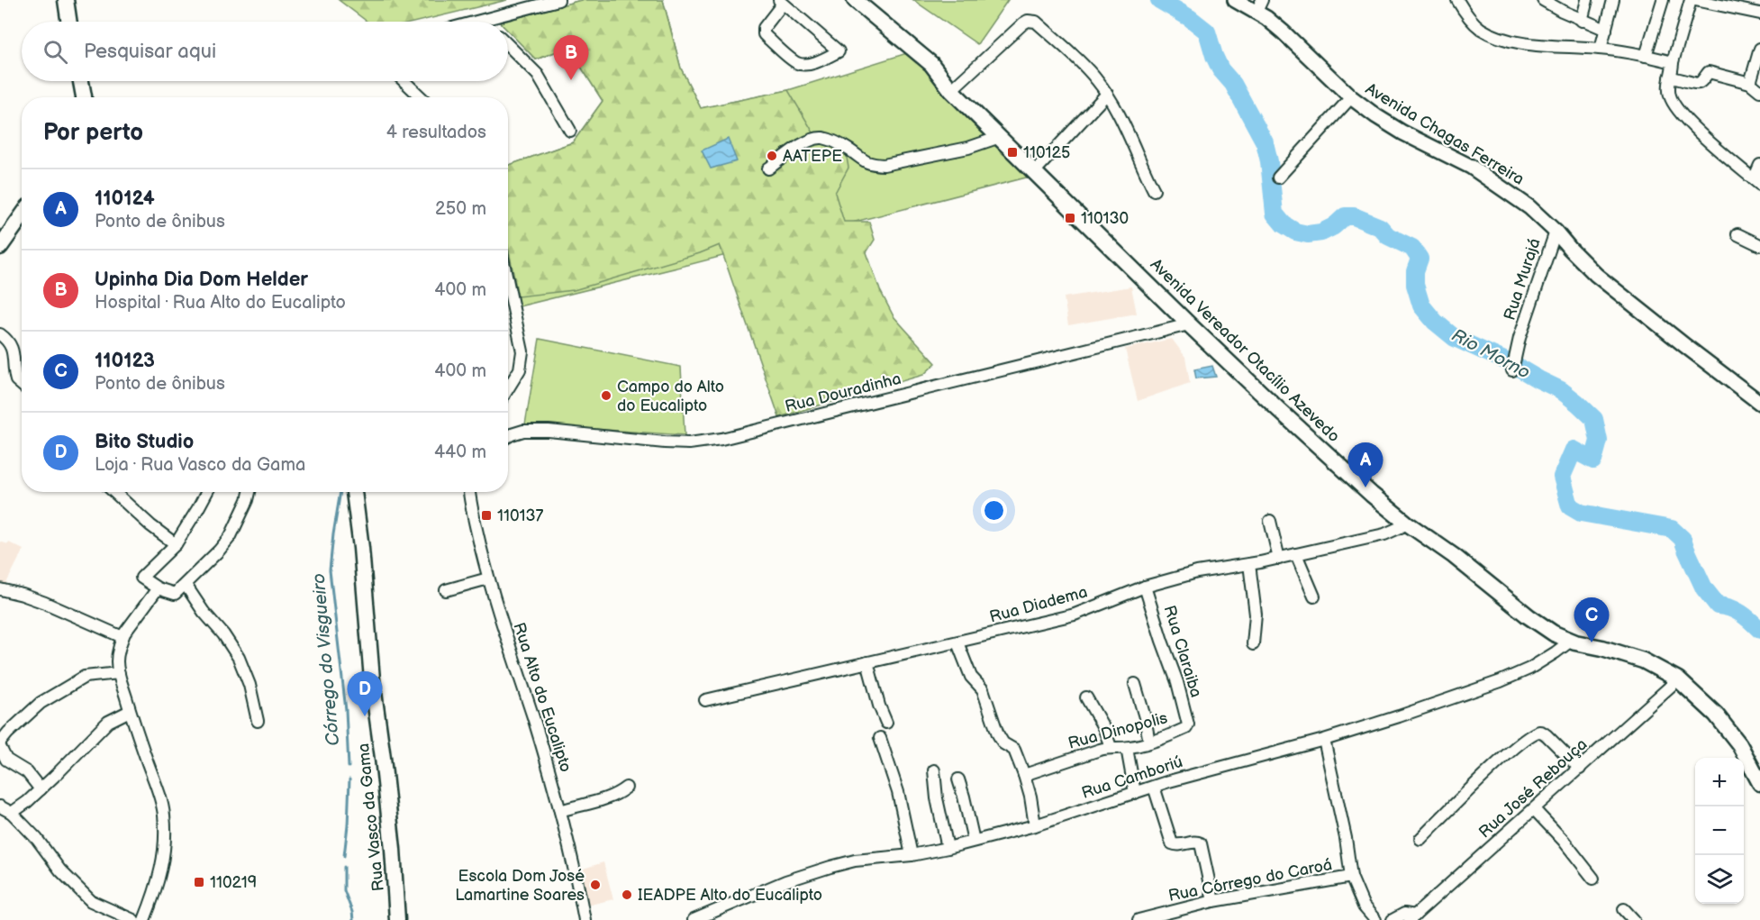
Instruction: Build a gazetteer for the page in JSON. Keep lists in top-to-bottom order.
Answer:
{
  "streets": {
    "main road": ["Avenida Vereador Otacílio Azevedo", "Rua Vasco da Gama"],
    "street": [
      "Avenida Chagas Ferreira",
      "Rua Murajá",
      "Rua Douradinha",
      "Rua Diadema",
      "Rua Claraiba",
      "Rua Alto do Eucalipto",
      "Rua Dinopolis",
      "Rua Camboriú",
      "Rua José Rebouça",
      "Rua Córrego do Caroá"
    ]
  },
  "crossings": [
    ["Avenida Chagas Ferreira", "Rua Murajá"],
    ["Avenida Vereador Otacílio Azevedo", "Rua Douradinha"],
    ["Avenida Vereador Otacílio Azevedo", "Rua Diadema"],
    ["Avenida Vereador Otacílio Azevedo", "Rua Camboriú"],
    ["Avenida Vereador Otacílio Azevedo", "Rua José Rebouça"],
    ["Rua Diadema", "Rua Claraiba"],
    ["Rua Claraiba", "Rua Dinopolis"]
  ],
  "water": ["Rio Morno", "Córrego do Visgueiro"],
  "places": {
    "transit": [
      "110125",
      "110130",
      "110137",
      "110219"
    ],
    "other": [
      "AATEPE",
      "Campo do Alto do Eucalipto",
      "Escola Dom José Lamartine Soares",
      "IEADPE Alto do Eucalipto"
    ]
  },
  "page": {
    "search": "Pesquisar aqui",
    "pins": [
      "B",
      "A",
      "C",
      "D"
    ],
    "heading": ["Por perto", "4 resultados"],
    "list": [
      {
        "mark": "A",
        "name": "110124",
        "note": "Ponto de ônibus",
        "value": "250 m"
      },
      {
        "mark": "B",
        "name": "Upinha Dia Dom Helder",
        "note": "Hospital · Rua Alto do Eucalipto",
        "value": "400 m"
      },
      {
        "mark": "C",
        "name": "110123",
        "note": "Ponto de ônibus",
        "value": "400 m"
      },
      {
        "mark": "D",
        "name": "Bito Studio",
        "note": "Loja · Rua Vasco da Gama",
        "value": "440 m"
      }
    ],
    "map_buttons": ["+", "−"]
  }
}
